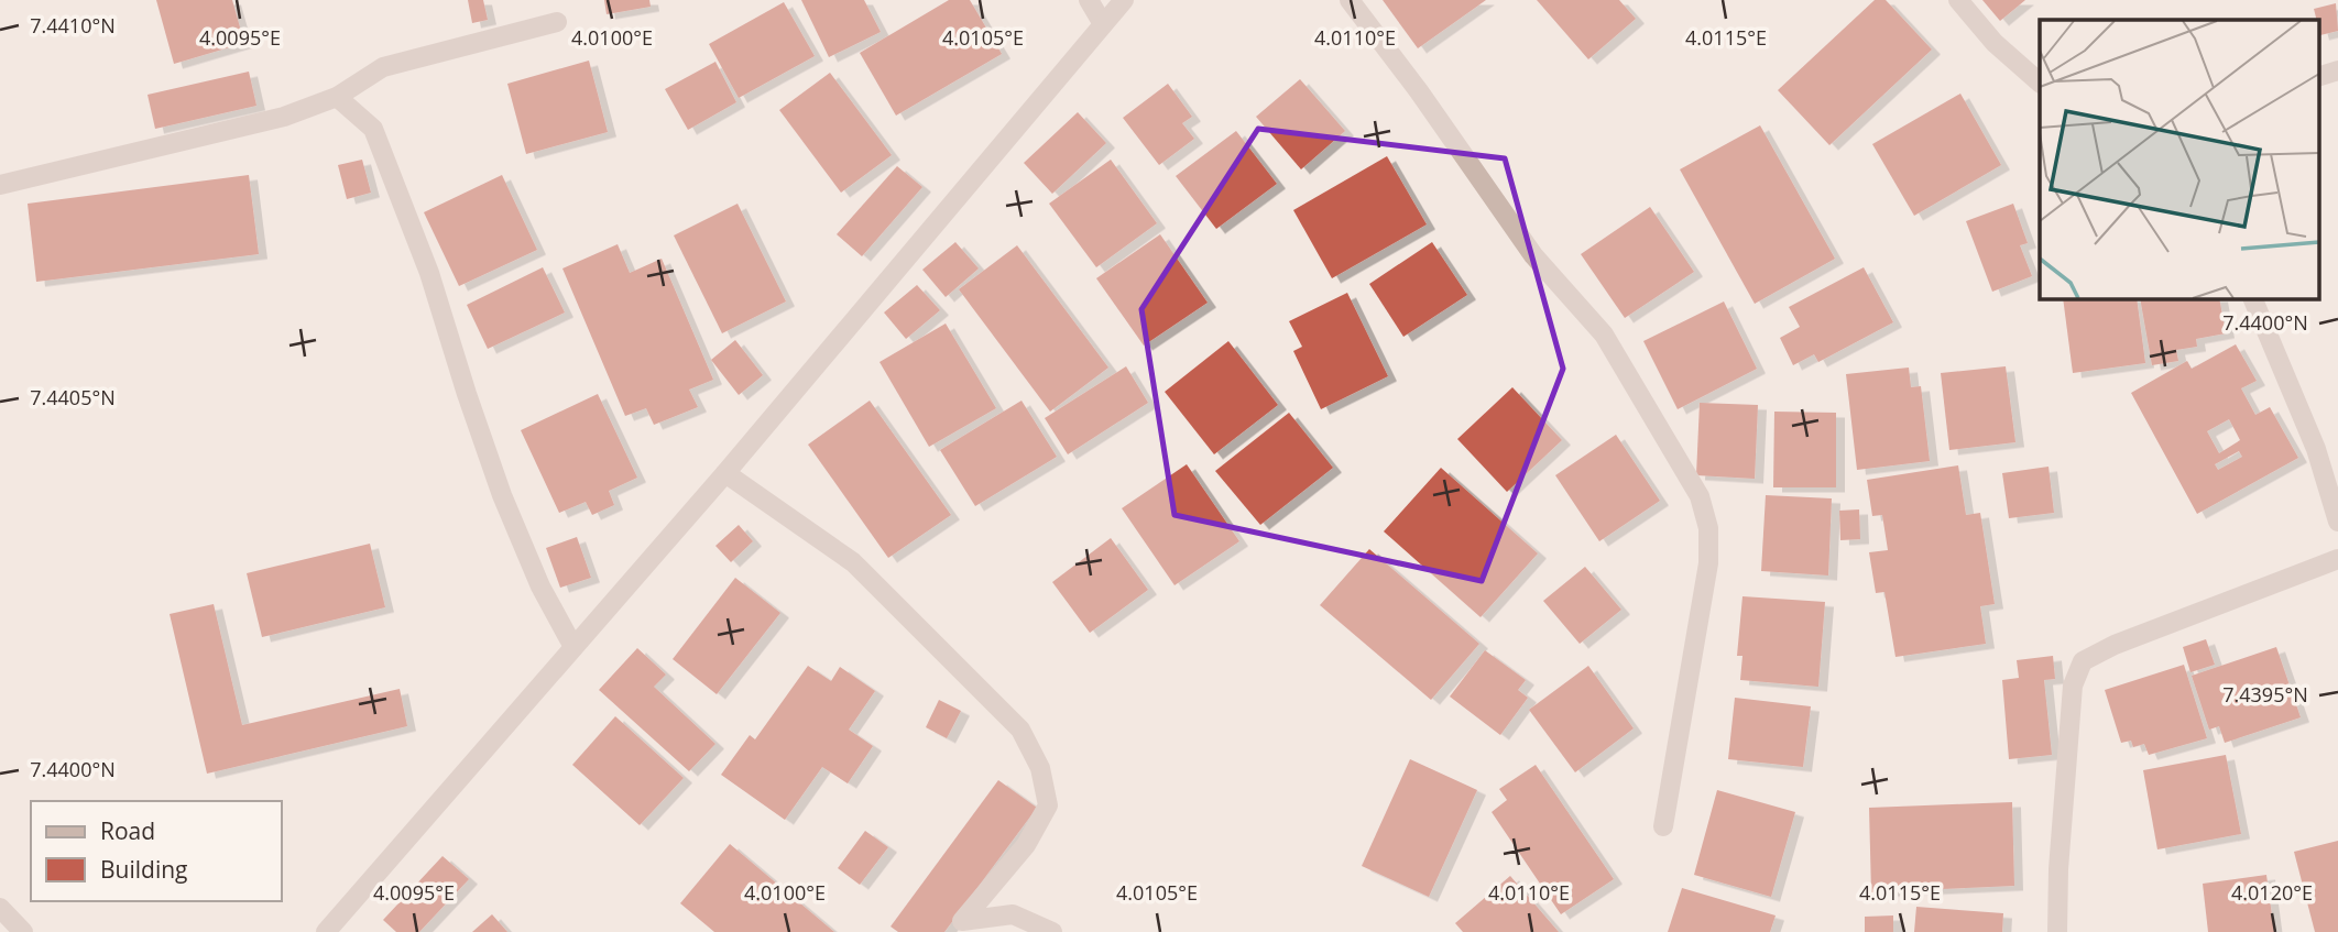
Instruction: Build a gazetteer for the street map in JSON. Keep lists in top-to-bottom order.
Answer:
{
  "legend": ["Road", "Building"],
  "coordinates": [
    "7.4410°N",
    "4.0095°E",
    "4.0100°E",
    "4.0105°E",
    "4.0110°E",
    "4.0115°E",
    "7.4400°N",
    "7.4405°N",
    "7.4395°N",
    "4.0120°E"
  ]
}
